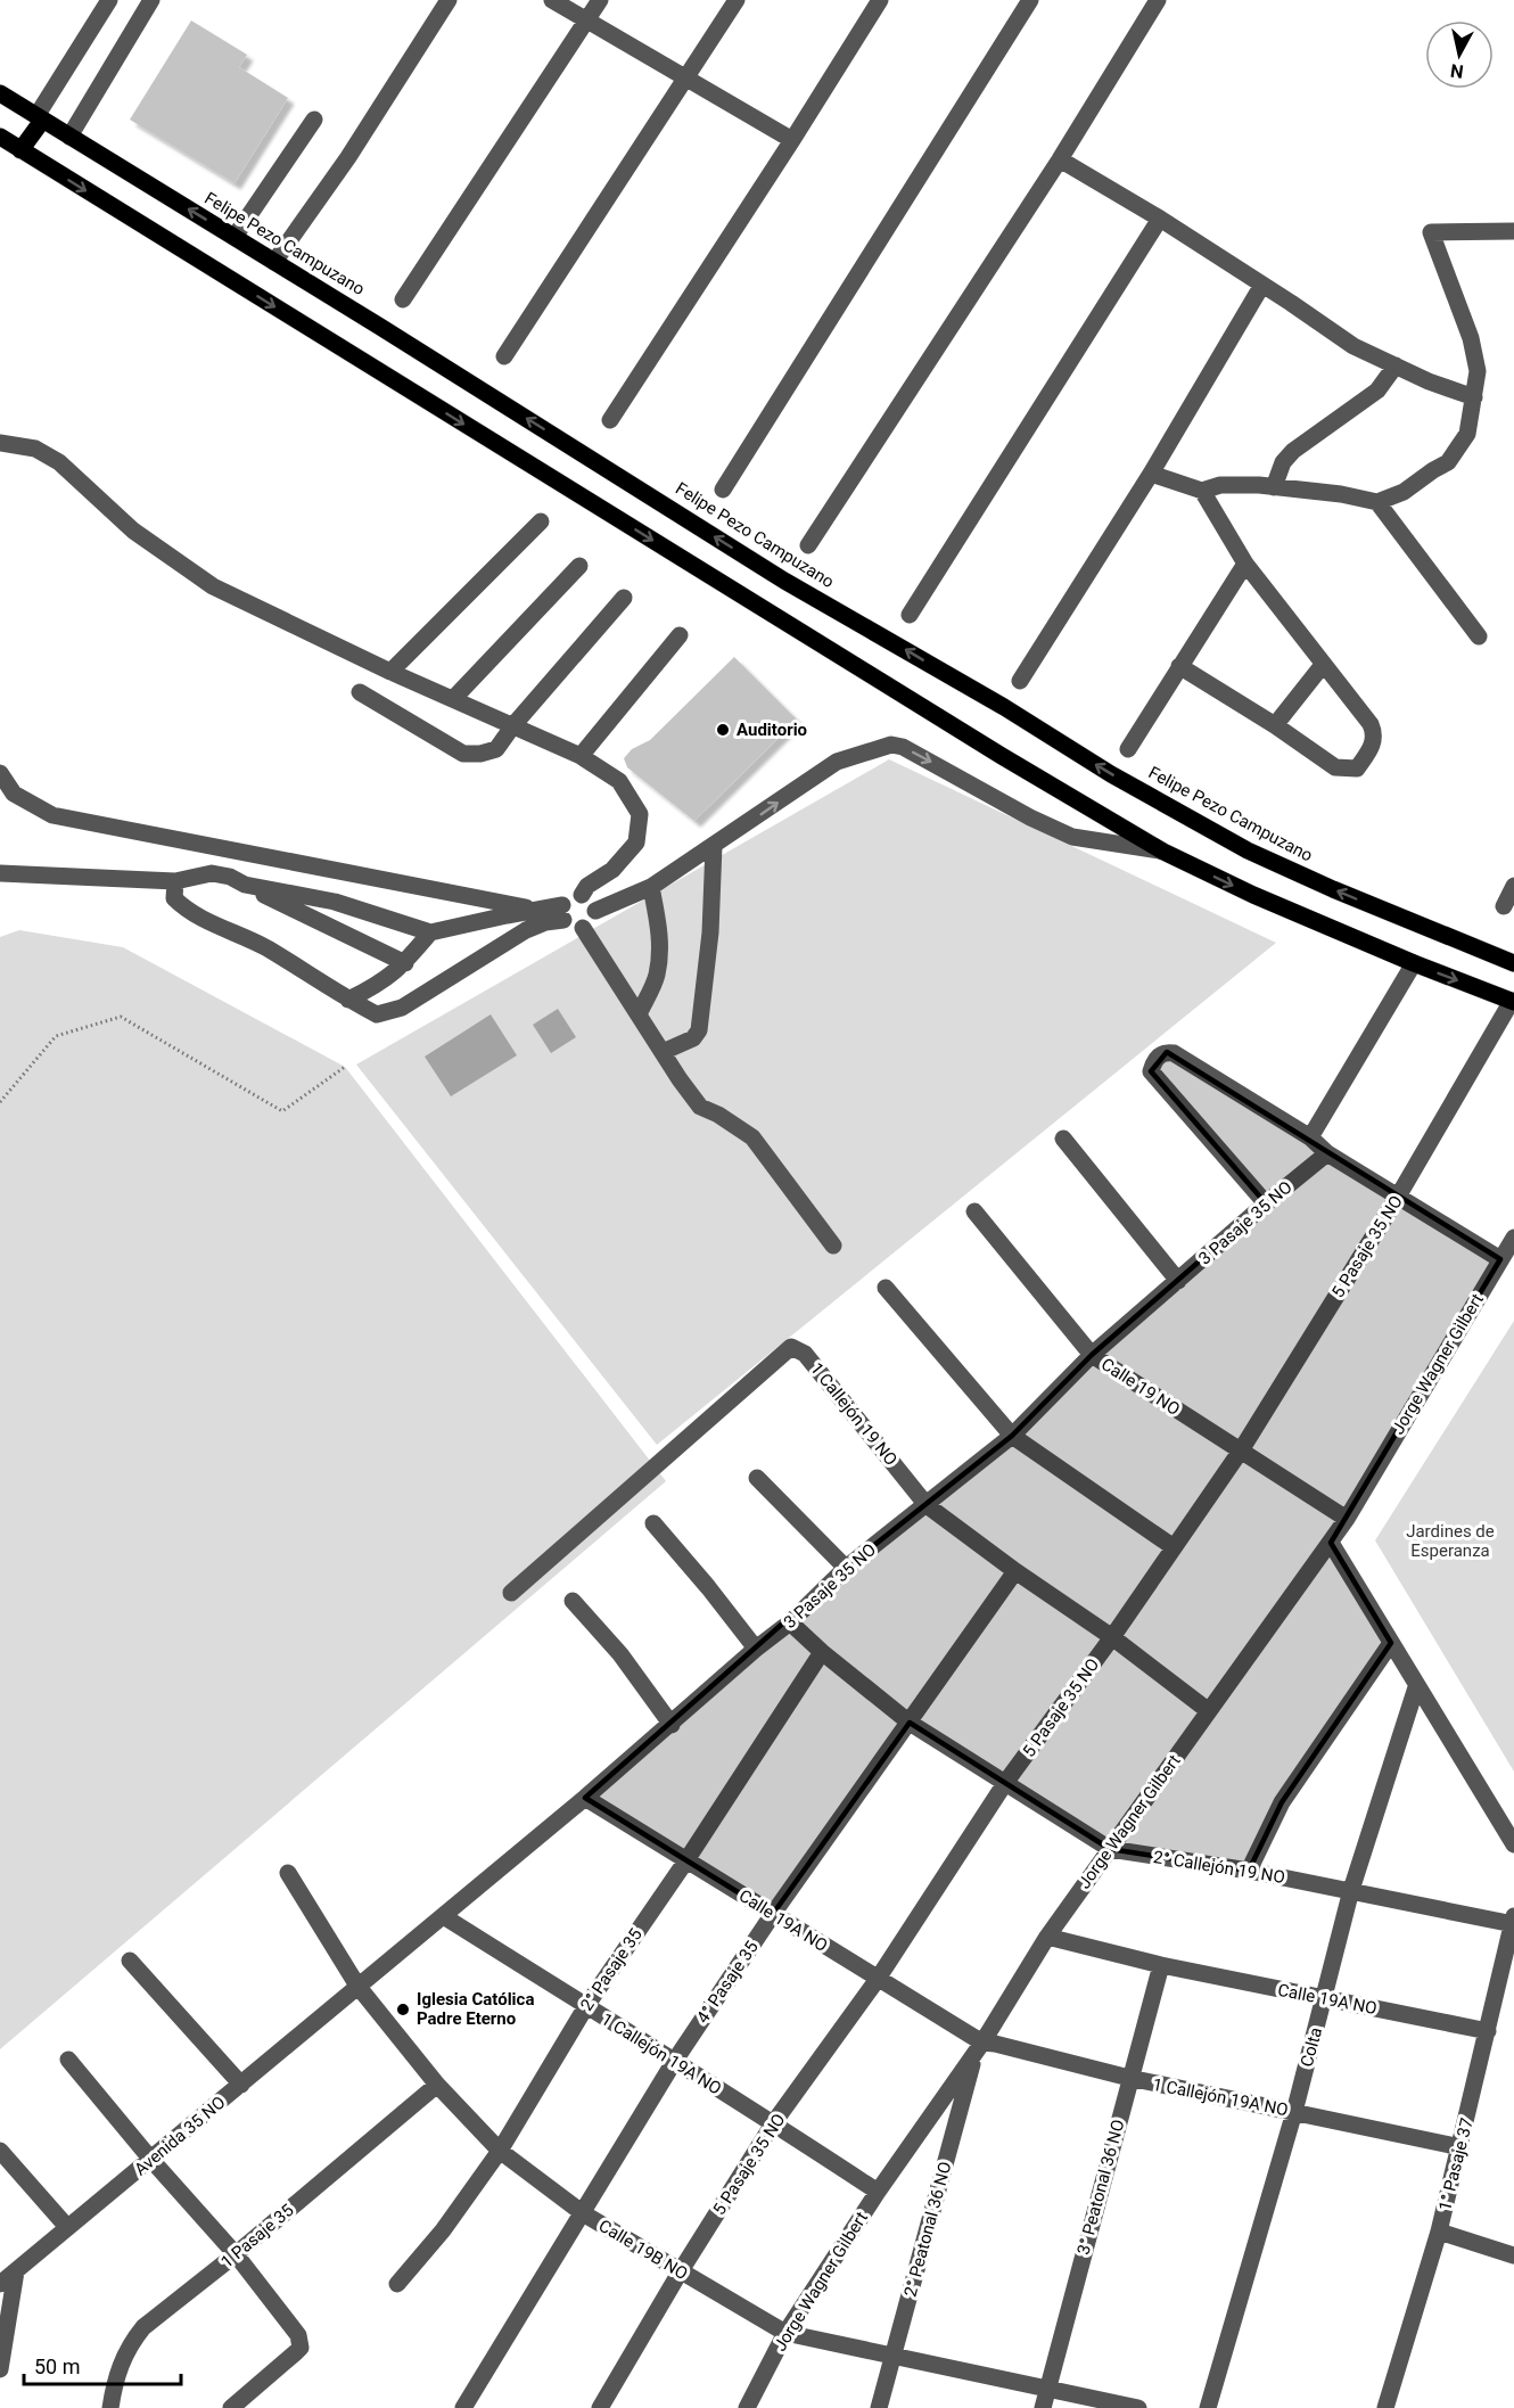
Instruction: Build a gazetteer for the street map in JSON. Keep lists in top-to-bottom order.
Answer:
{
  "streets": {
    "main road": ["Felipe Pezo Campuzano"],
    "street": [
      "3 Pasaje 35 NO",
      "5 Pasaje 35 NO",
      "Jorge Wagner Gilbert",
      "Calle 19 NO",
      "1 Callejón 19 NO",
      "2° Callejón 19 NO",
      "Calle 19A NO",
      "2° Pasaje 35",
      "4° Pasaje 35",
      "Colta",
      "1 Callejón 19A NO",
      "Avenida 35 NO",
      "1° Pasaje 37",
      "3° Peatonal 36 NO",
      "2° Peatonal 36 NO",
      "1 Pasaje 35",
      "Calle 19B NO"
    ]
  },
  "crossings": [
    ["3 Pasaje 35 NO", "Calle 19 NO"],
    ["3 Pasaje 35 NO", "1 Callejón 19 NO"],
    ["3 Pasaje 35 NO", "2° Callejón 19 NO"],
    ["3 Pasaje 35 NO", "Calle 19A NO"],
    ["3 Pasaje 35 NO", "1 Callejón 19A NO"],
    ["3 Pasaje 35 NO", "Avenida 35 NO"],
    ["3 Pasaje 35 NO", "Calle 19B NO"],
    ["5 Pasaje 35 NO", "Calle 19 NO"],
    ["5 Pasaje 35 NO", "1 Callejón 19 NO"],
    ["5 Pasaje 35 NO", "2° Callejón 19 NO"],
    ["5 Pasaje 35 NO", "Calle 19A NO"],
    ["5 Pasaje 35 NO", "1 Callejón 19A NO"],
    ["5 Pasaje 35 NO", "Calle 19B NO"],
    ["Jorge Wagner Gilbert", "Calle 19 NO"],
    ["Jorge Wagner Gilbert", "1 Callejón 19 NO"],
    ["Jorge Wagner Gilbert", "2° Callejón 19 NO"],
    ["Jorge Wagner Gilbert", "Calle 19A NO"],
    ["Jorge Wagner Gilbert", "1 Callejón 19A NO"],
    ["Jorge Wagner Gilbert", "2° Peatonal 36 NO"],
    ["Jorge Wagner Gilbert", "Calle 19B NO"],
    ["1 Callejón 19 NO", "4° Pasaje 35"],
    ["2° Callejón 19 NO", "2° Pasaje 35"],
    ["2° Callejón 19 NO", "4° Pasaje 35"],
    ["2° Callejón 19 NO", "Colta"],
    ["2° Callejón 19 NO", "1° Pasaje 37"],
    ["Calle 19A NO", "2° Pasaje 35"],
    ["Calle 19A NO", "4° Pasaje 35"],
    ["Calle 19A NO", "Colta"],
    ["Calle 19A NO", "1 Callejón 19A NO"],
    ["Calle 19A NO", "1° Pasaje 37"],
    ["Calle 19A NO", "3° Peatonal 36 NO"],
    ["Calle 19A NO", "2° Peatonal 36 NO"],
    ["2° Pasaje 35", "1 Callejón 19A NO"],
    ["2° Pasaje 35", "Calle 19B NO"],
    ["4° Pasaje 35", "1 Callejón 19A NO"],
    ["4° Pasaje 35", "Calle 19B NO"],
    ["Colta", "1 Callejón 19A NO"],
    ["1 Callejón 19A NO", "1° Pasaje 37"],
    ["1 Callejón 19A NO", "3° Peatonal 36 NO"],
    ["1 Callejón 19A NO", "2° Peatonal 36 NO"],
    ["Avenida 35 NO", "Calle 19B NO"],
    ["3° Peatonal 36 NO", "Calle 19B NO"],
    ["2° Peatonal 36 NO", "Calle 19B NO"],
    ["1 Pasaje 35", "Calle 19B NO"]
  ],
  "parks": ["Jardines de Esperanza"],
  "places": ["Auditorio", "Iglesia Católica Padre Eterno"],
  "scale_bar": "50 m",
  "north": "bottom"
}
